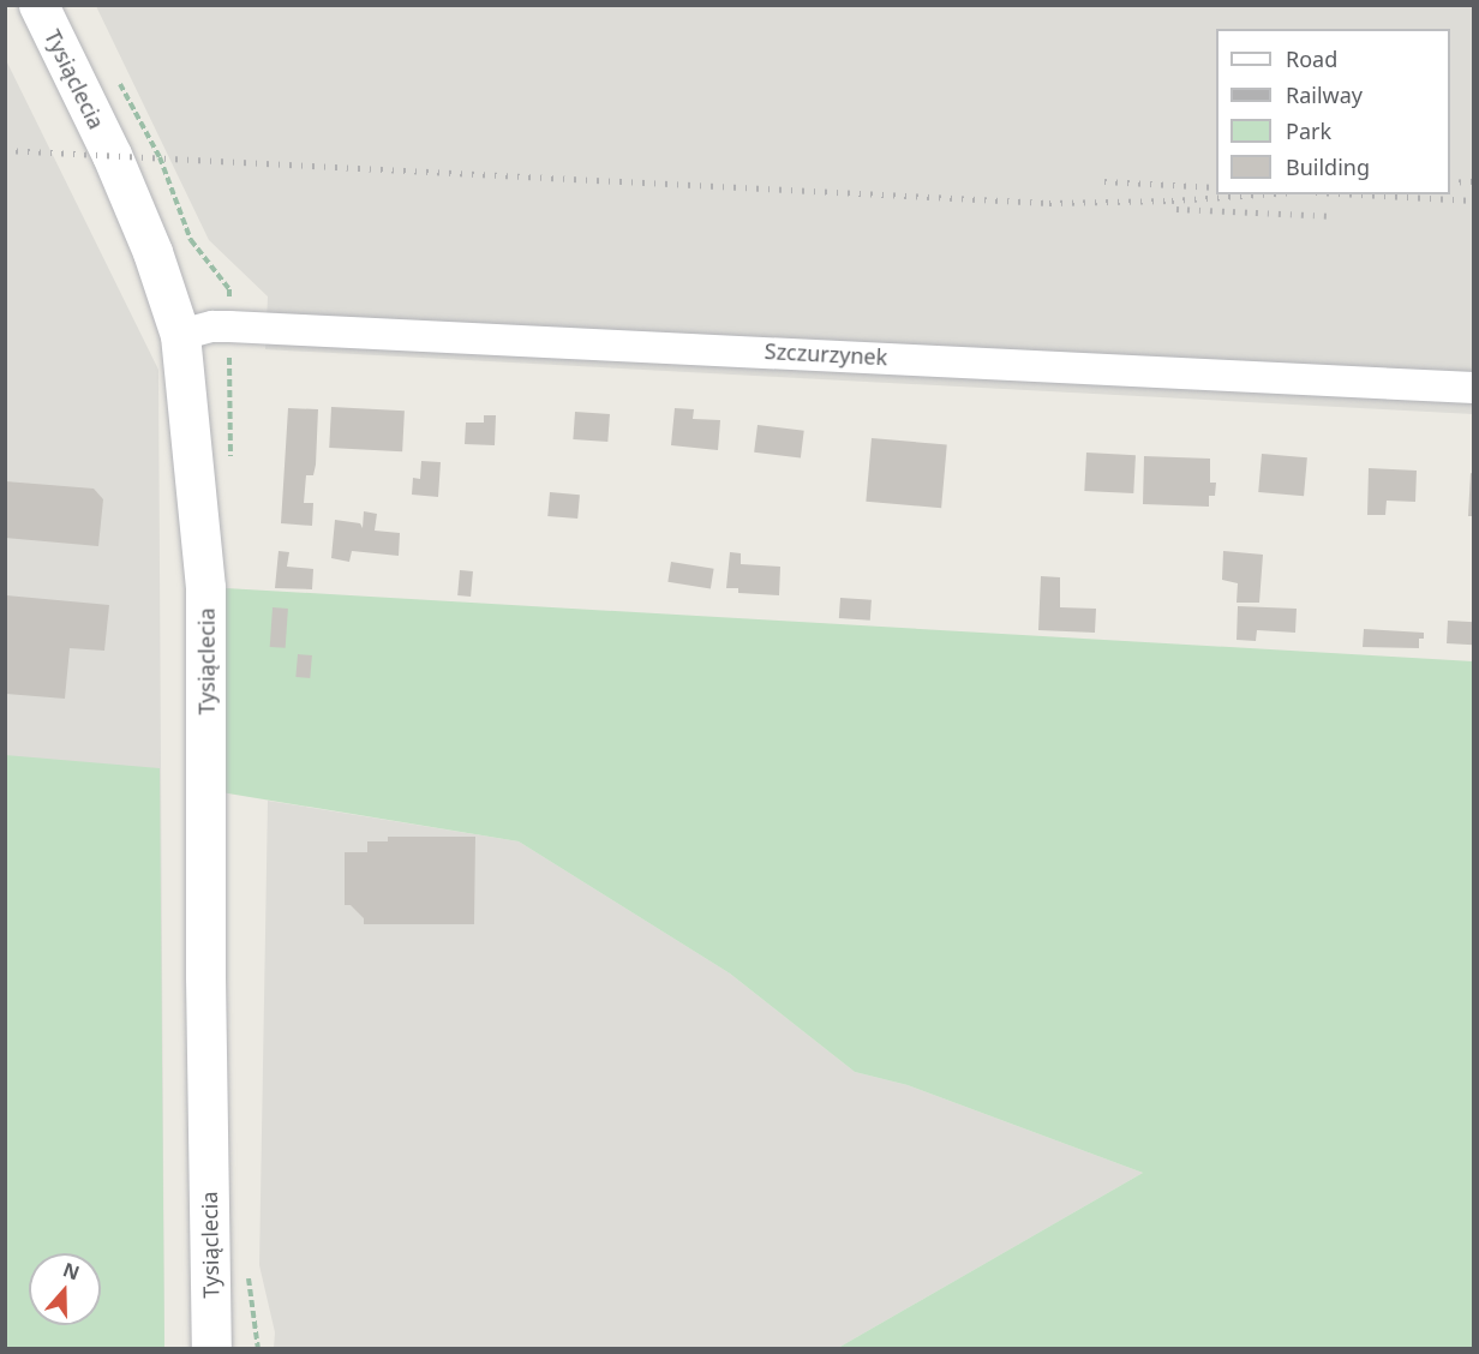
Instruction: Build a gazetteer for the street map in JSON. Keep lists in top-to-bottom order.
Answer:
{
  "streets": {
    "main road": ["Tysiąclecia"],
    "street": ["Szczurzynek"]
  },
  "crossings": [
    ["Tysiąclecia", "Szczurzynek"]
  ],
  "legend": [
    "Road",
    "Railway",
    "Park",
    "Building"
  ],
  "north": "top"
}
